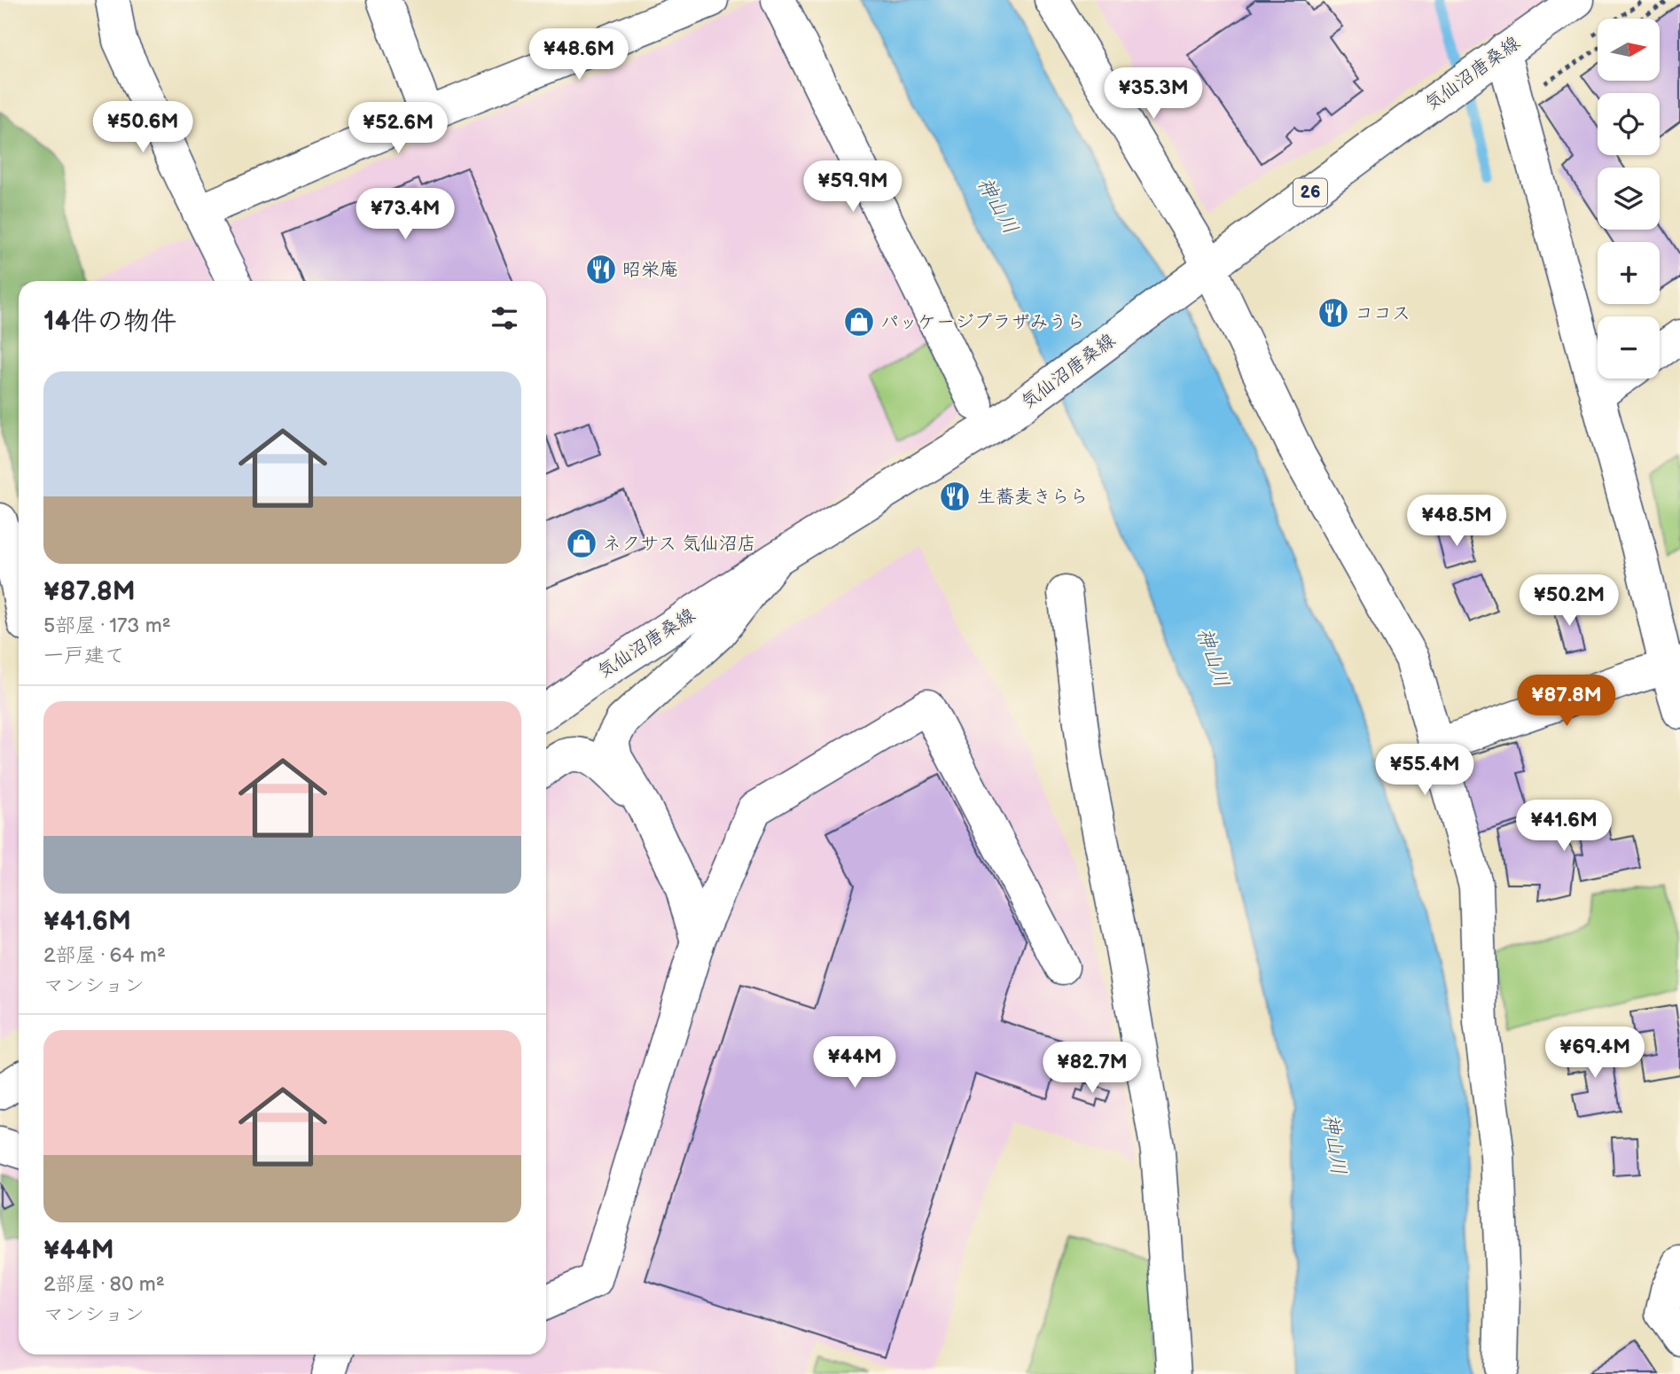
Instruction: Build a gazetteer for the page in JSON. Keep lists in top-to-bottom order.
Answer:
{
  "streets": {
    "street": ["気仙沼唐桑線", "26"]
  },
  "water": ["神山川"],
  "places": {
    "restaurant": ["昭栄庵", "ココス", "生蕎麦きらら"],
    "shop": ["パッケージプラザみうら", "ネクサス 気仙沼店"]
  },
  "north": "right",
  "page": {
    "map_buttons": ["+", "−"],
    "price": [
      "¥48.6M",
      "¥35.3M",
      "¥50.6M",
      "¥52.6M",
      "¥59.9M",
      "¥73.4M",
      "¥48.5M",
      "¥50.2M",
      "¥87.8M",
      "¥55.4M",
      "¥41.6M",
      "¥69.4M",
      "¥44M",
      "¥82.7M"
    ],
    "heading": "14件の物件",
    "list": [
      {
        "name": "¥87.8M",
        "note": "5部屋 · 173 m² · 一戸建て"
      },
      {
        "name": "¥41.6M",
        "note": "2部屋 · 64 m² · マンション"
      },
      {
        "name": "¥44M",
        "note": "2部屋 · 80 m² · マンション"
      }
    ]
  }
}
